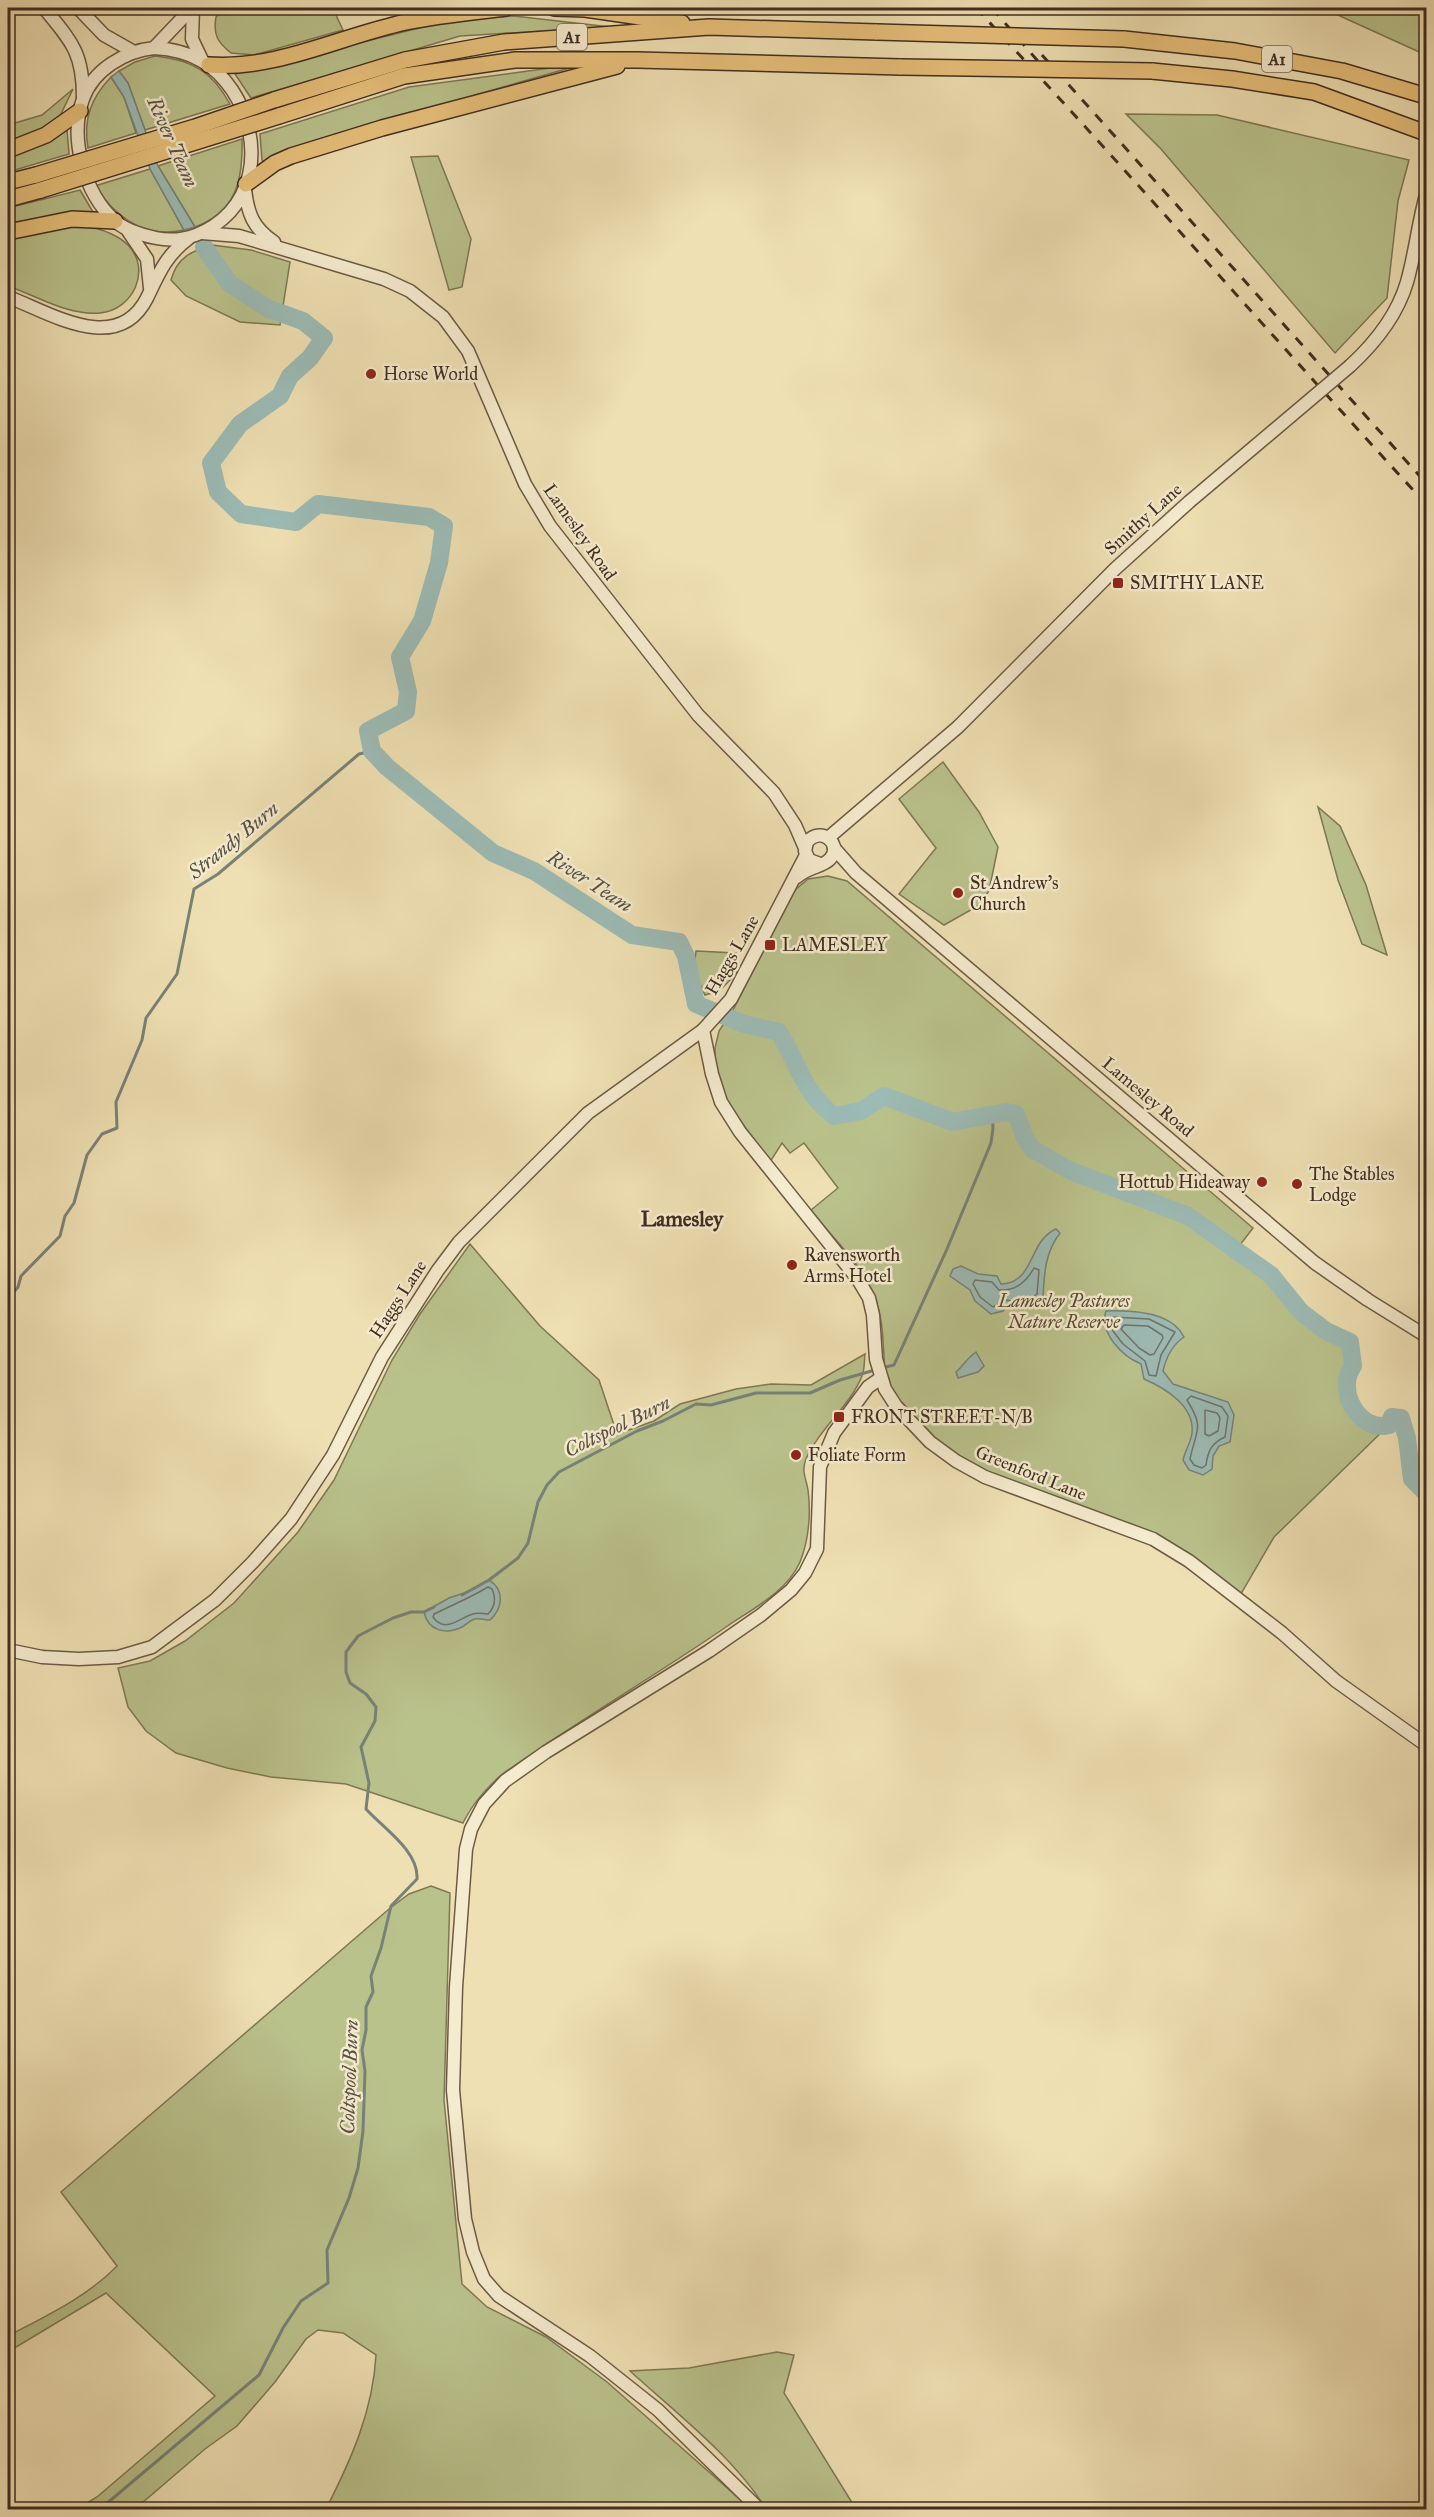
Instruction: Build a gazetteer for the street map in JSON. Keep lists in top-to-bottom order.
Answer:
{
  "streets": {
    "highway": ["A1"],
    "street": [
      "Smithy Lane",
      "Lamesley Road",
      "Haggs Lane",
      "Greenford Lane"
    ]
  },
  "crossings": [
    ["Smithy Lane", "Lamesley Road"],
    ["Smithy Lane", "Haggs Lane"],
    ["Lamesley Road", "Haggs Lane"],
    ["Haggs Lane", "Greenford Lane"]
  ],
  "districts": ["Lamesley"],
  "water": ["River Team", "Strandy Burn", "Coltspool Burn"],
  "parks": ["Lamesley Pastures Nature Reserve"],
  "places": {
    "other": [
      "Horse World",
      "St Andrew's Church",
      "Hottub Hideaway",
      "The Stables Lodge",
      "Ravensworth Arms Hotel",
      "Foliate Form"
    ],
    "transit": ["SMITHY LANE", "LAMESLEY", "FRONT STREET-N/B"]
  }
}
